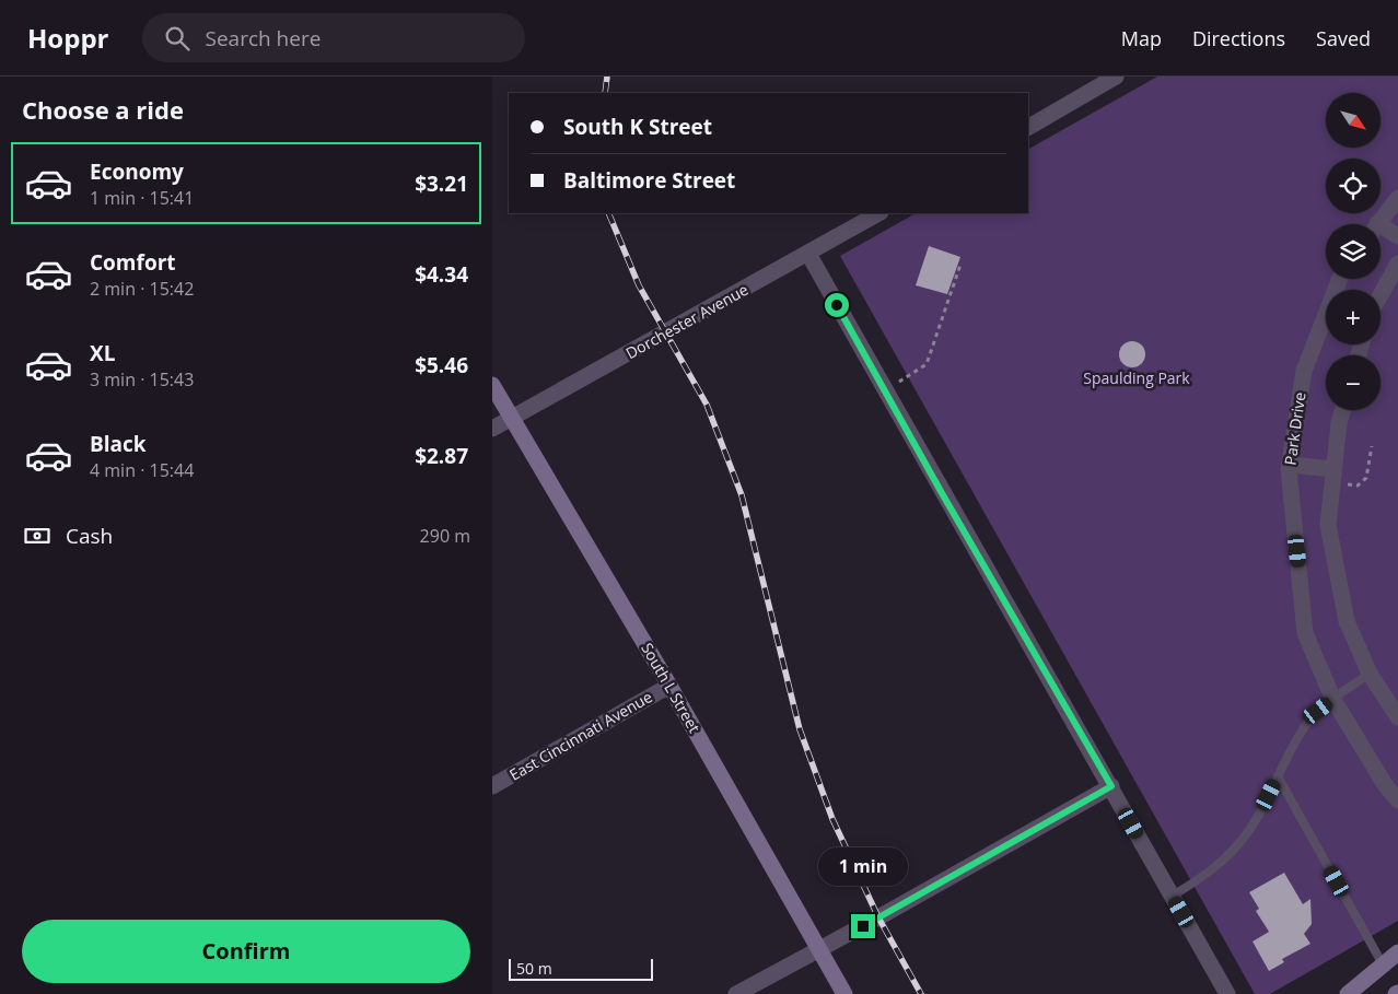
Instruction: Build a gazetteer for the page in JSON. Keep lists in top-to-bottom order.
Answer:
{
  "streets": {
    "street": [
      "Dorchester Avenue",
      "Park Drive",
      "South L Street",
      "East Cincinnati Avenue"
    ]
  },
  "crossings": [
    ["Dorchester Avenue", "South L Street"],
    ["South L Street", "East Cincinnati Avenue"]
  ],
  "parks": ["Spaulding Park"],
  "scale_bar": "50 m",
  "north": "bottom right",
  "page": {
    "header": "Hoppr",
    "search": "Search here",
    "nav": ["Map", "Directions", "Saved"],
    "heading": "Choose a ride",
    "map_buttons": ["+", "−"],
    "banner": ["South K Street", "Baltimore Street"],
    "list": [
      {
        "name": "Economy",
        "note": "1 min · 15:41",
        "value": "$3.21"
      },
      {
        "name": "Comfort",
        "note": "2 min · 15:42",
        "value": "$4.34"
      },
      {
        "name": "XL",
        "note": "3 min · 15:43",
        "value": "$5.46"
      },
      {
        "name": "Black",
        "note": "4 min · 15:44",
        "value": "$2.87"
      }
    ],
    "pay": ["Cash", "290 m"],
    "bubble": "1 min",
    "buttons": "Confirm",
    "scale": "50 m"
  }
}
